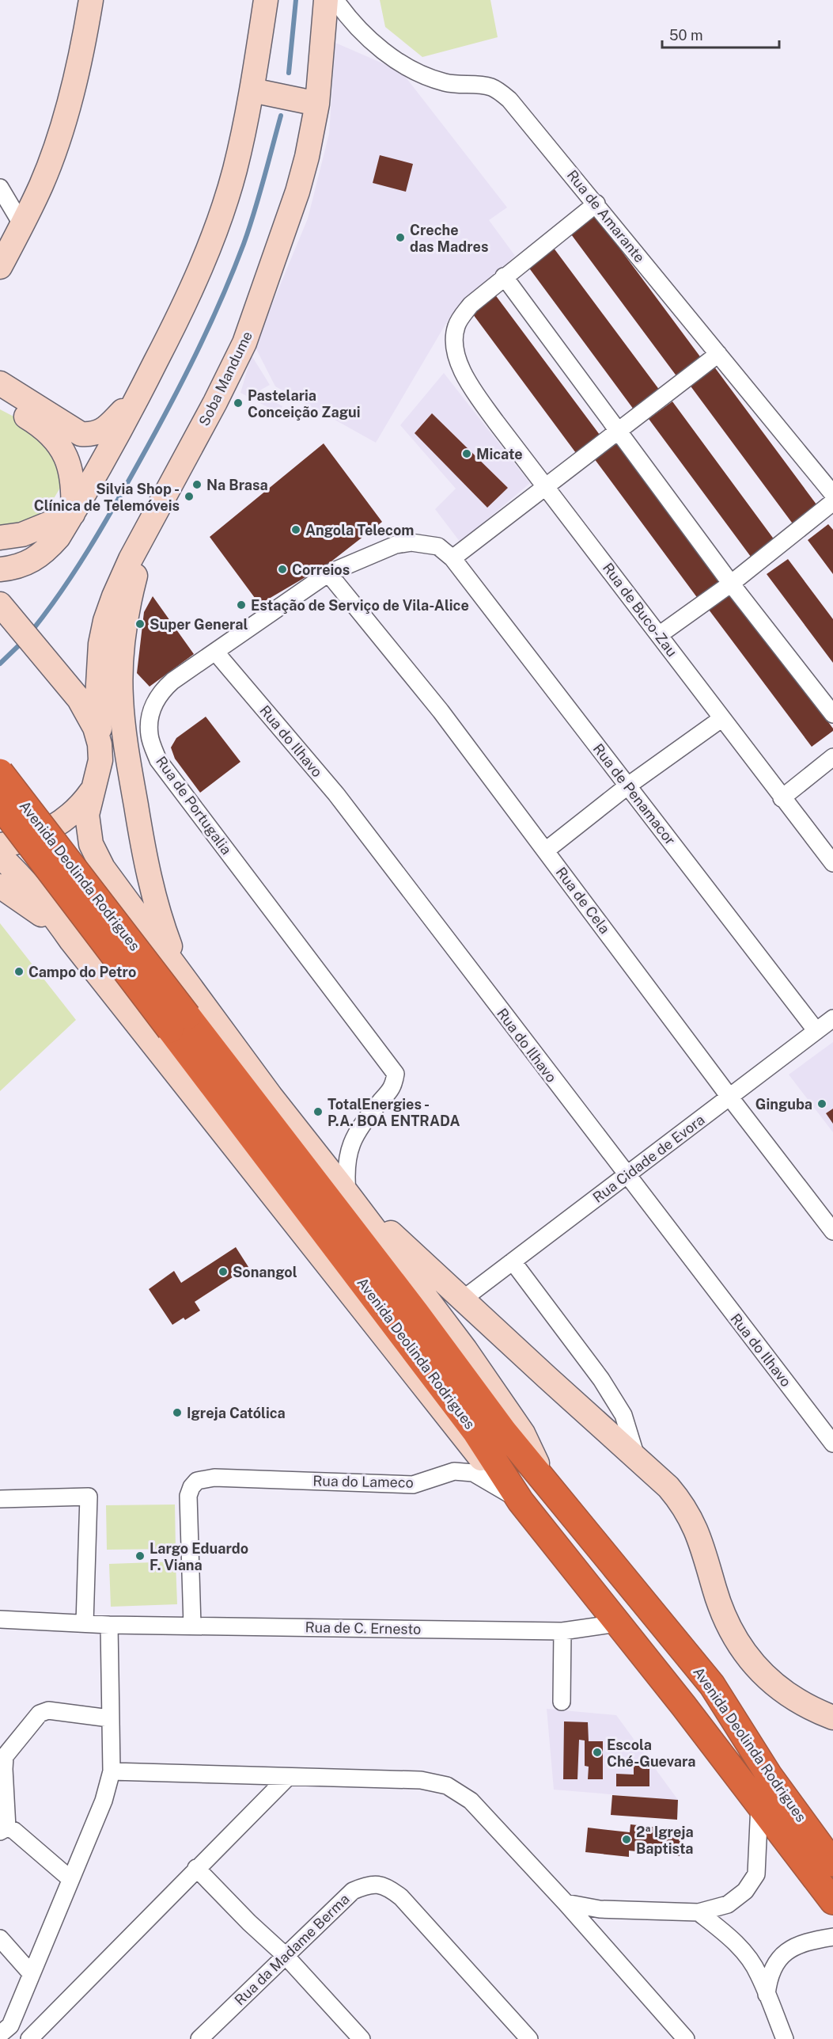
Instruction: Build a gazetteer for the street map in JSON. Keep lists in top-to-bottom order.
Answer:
{
  "streets": {
    "highway": ["Avenida Deolinda Rodrigues"],
    "main road": ["Soba Mandume"],
    "street": [
      "Rua de Amarante",
      "Rua de Buco-Zau",
      "Rua do Ilhavo",
      "Rua de Penamacor",
      "Rua de Portugalia",
      "Rua de Cela",
      "Rua Cidade de Evora",
      "Rua do Lameco",
      "Rua de C. Ernesto",
      "Rua da Madame Berma"
    ]
  },
  "crossings": [
    ["Soba Mandume", "Avenida Deolinda Rodrigues"],
    ["Rua do Ilhavo", "Rua de Portugalia"],
    ["Rua do Ilhavo", "Rua Cidade de Evora"],
    ["Rua de Penamacor", "Rua de Portugalia"],
    ["Rua de Penamacor", "Rua Cidade de Evora"],
    ["Rua de Portugalia", "Rua de Cela"],
    ["Avenida Deolinda Rodrigues", "Rua do Lameco"],
    ["Avenida Deolinda Rodrigues", "Rua de C. Ernesto"],
    ["Rua de Cela", "Rua Cidade de Evora"],
    ["Rua do Lameco", "Rua de C. Ernesto"]
  ],
  "places": [
    "Creche das Madres",
    "Pastelaria Conceição Zagui",
    "Micate",
    "Na Brasa",
    "Silvia Shop - Clínica de Telemóveis",
    "Angola Telecom",
    "Correios",
    "Estação de Serviço de Vila-Alice",
    "Super General",
    "Campo do Petro",
    "Ginguba",
    "TotalEnergies - P.A. BOA ENTRADA",
    "Sonangol",
    "Igreja Católica",
    "Largo Eduardo F. Viana",
    "Escola Ché-Guevara",
    "2ª Igreja Baptista"
  ],
  "scale_bar": "50 m"
}
